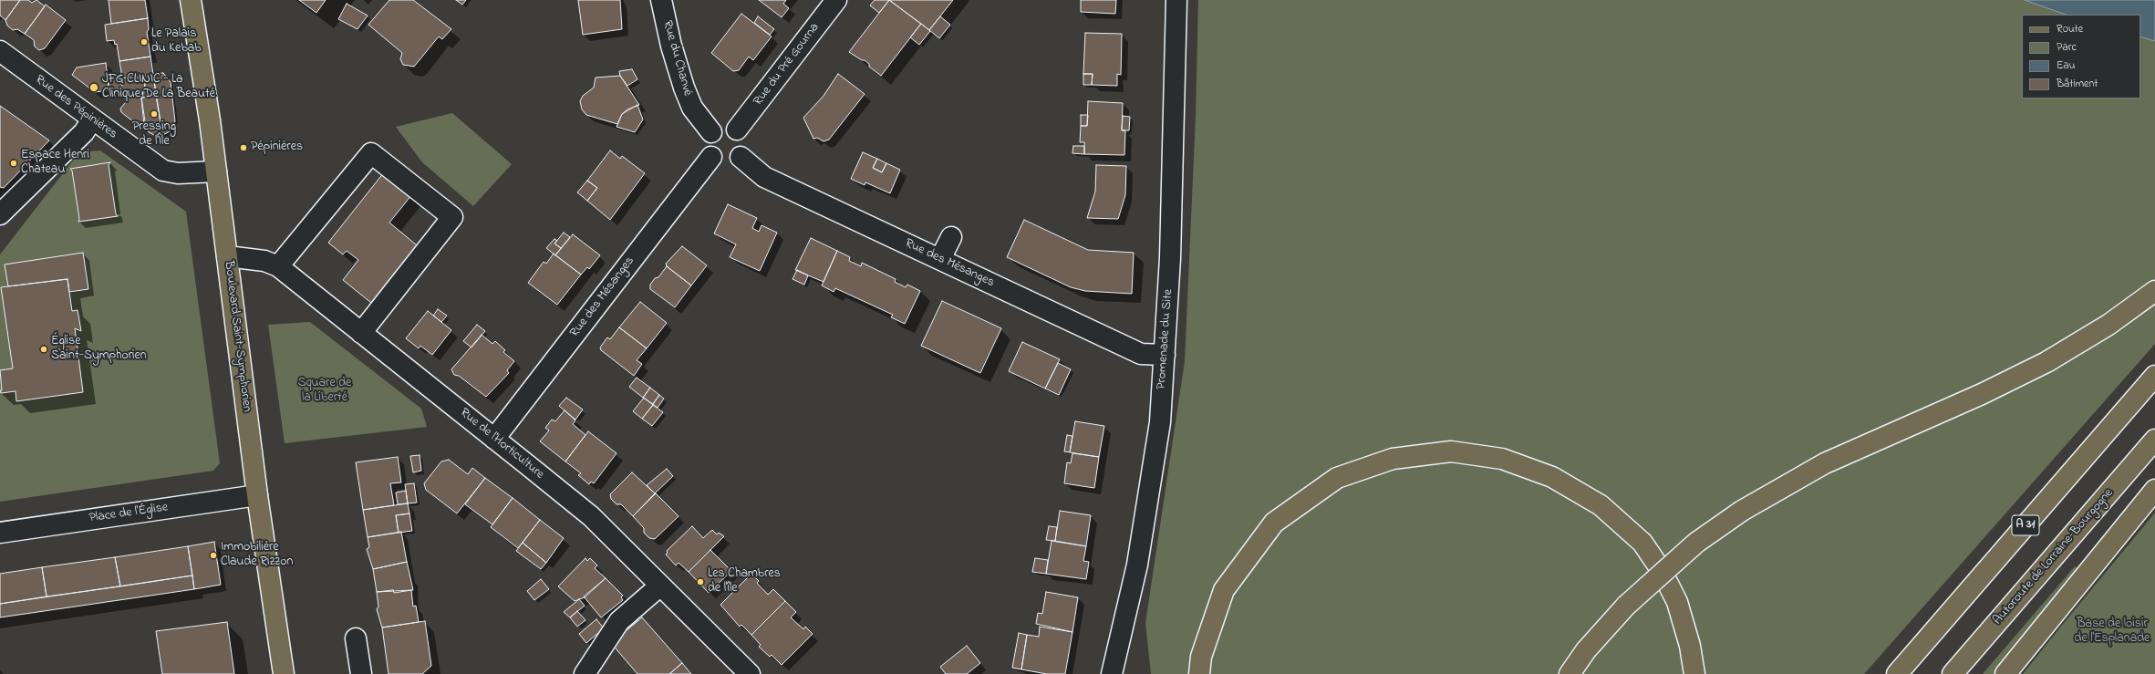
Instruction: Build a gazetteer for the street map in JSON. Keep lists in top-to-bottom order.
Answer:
{
  "streets": {
    "main road": ["Boulevard Saint-Symphorien", "A 31", "Autoroute de Lorraine-Bourgogne"],
    "street": [
      "Rue du Chanvé",
      "Rue du Pré Gourna",
      "Rue des Pépinières",
      "Rue des Mésanges",
      "Promenade du Site",
      "Rue de l'Horticulture",
      "Place de l'Église"
    ]
  },
  "crossings": [
    ["Rue du Chanvé", "Rue du Pré Gourna"],
    ["Rue du Chanvé", "Rue des Mésanges"],
    ["Rue du Pré Gourna", "Rue des Mésanges"],
    ["Rue des Pépinières", "Boulevard Saint-Symphorien"],
    ["Rue des Mésanges", "Promenade du Site"],
    ["Rue des Mésanges", "Rue de l'Horticulture"],
    ["Boulevard Saint-Symphorien", "Rue de l'Horticulture"],
    ["Boulevard Saint-Symphorien", "Place de l'Église"]
  ],
  "parks": ["Square de la Liberté", "Base de loisir de l'Esplanade"],
  "places": [
    "Le Palais du Kebab",
    "JFG CLINIC - La Clinique De La Beauté",
    "Pressing de l'Île",
    "Pépinières",
    "Espace Henri Chateau",
    "Église Saint-Symphorien",
    "Immobilière Claude Rizzon",
    "Les Chambres de l'île"
  ],
  "legend": [
    "Route",
    "Parc",
    "Eau",
    "Bâtiment"
  ]
}
